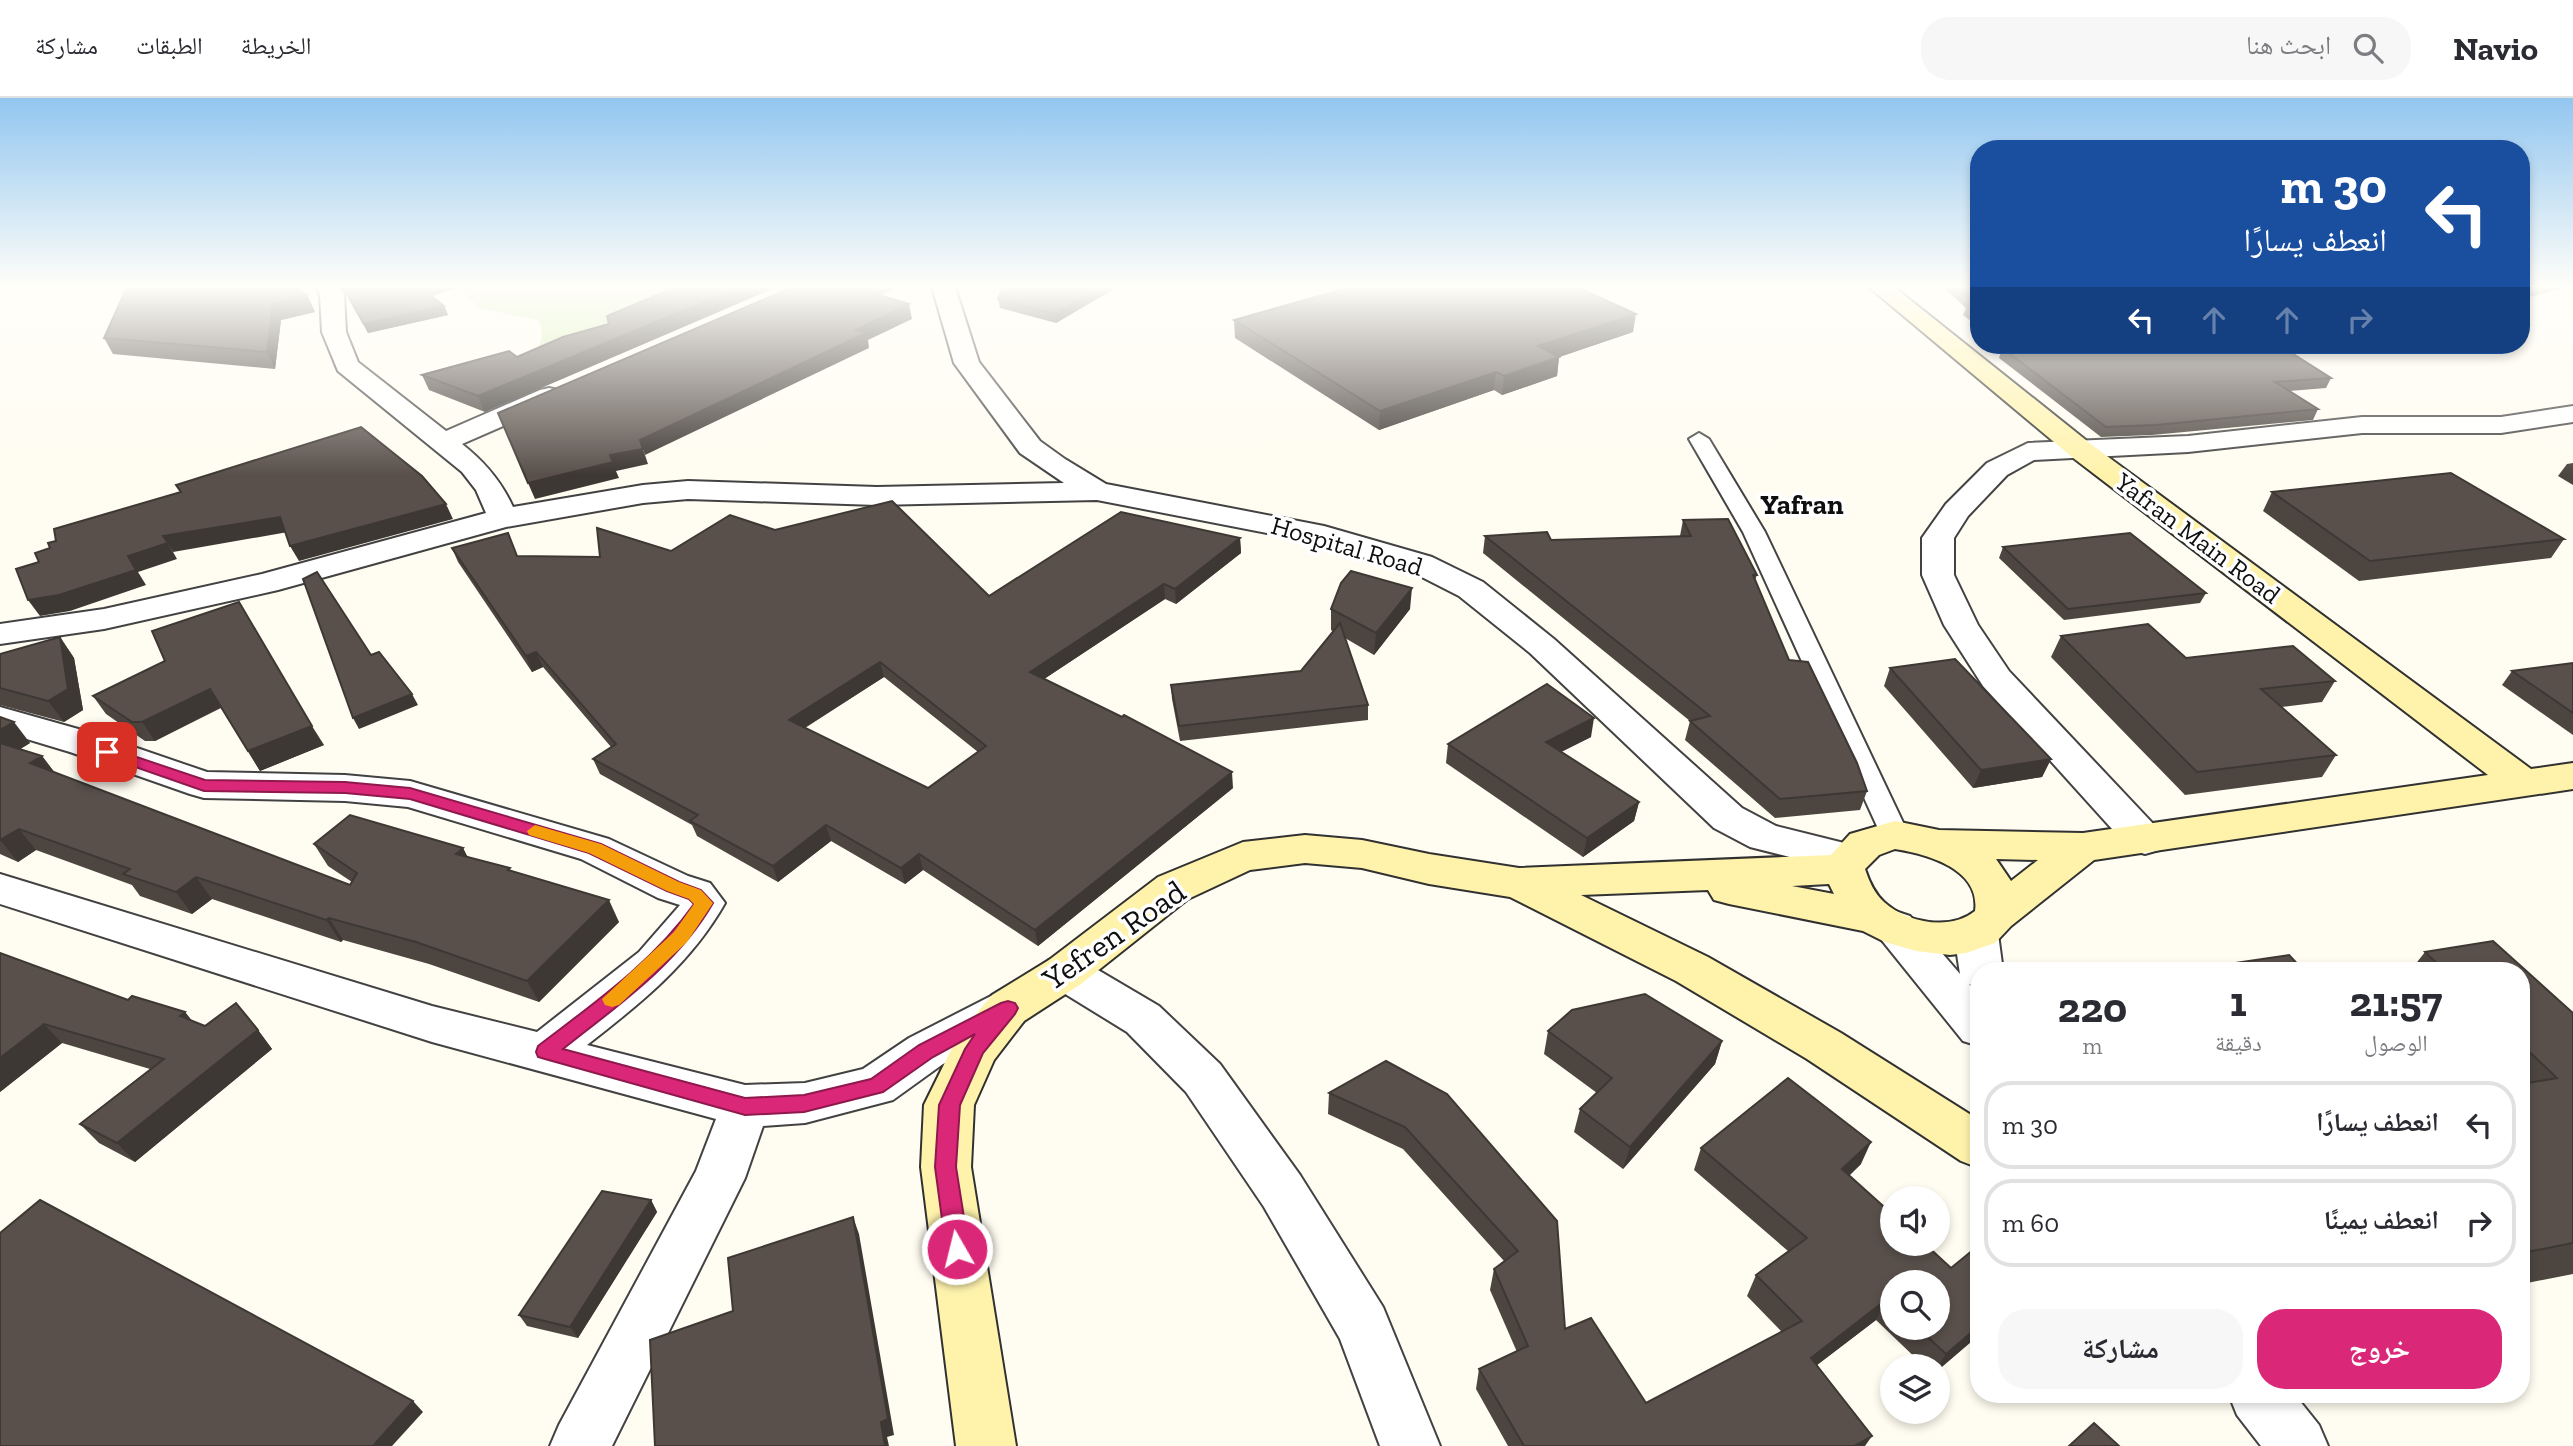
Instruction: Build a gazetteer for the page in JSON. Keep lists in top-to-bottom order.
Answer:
{
  "streets": {
    "main road": ["Yafran Main Road", "Yefren Road"],
    "street": ["Hospital Road"]
  },
  "districts": ["Yafran"],
  "page": {
    "header": "Navio",
    "search": "ابحث هنا",
    "nav": ["الخريطة", "الطبقات", "مشاركة"],
    "turn": ["30 m", "انعطف يسارًا"],
    "eta": [
      "21:57",
      "الوصول",
      "1",
      "دقيقة",
      "220",
      "m"
    ],
    "list": [
      {
        "name": "انعطف يسارًا",
        "value": "30 m"
      },
      {
        "name": "انعطف يمينًا",
        "value": "60 m"
      }
    ],
    "buttons": ["خروج", "مشاركة"]
  }
}
